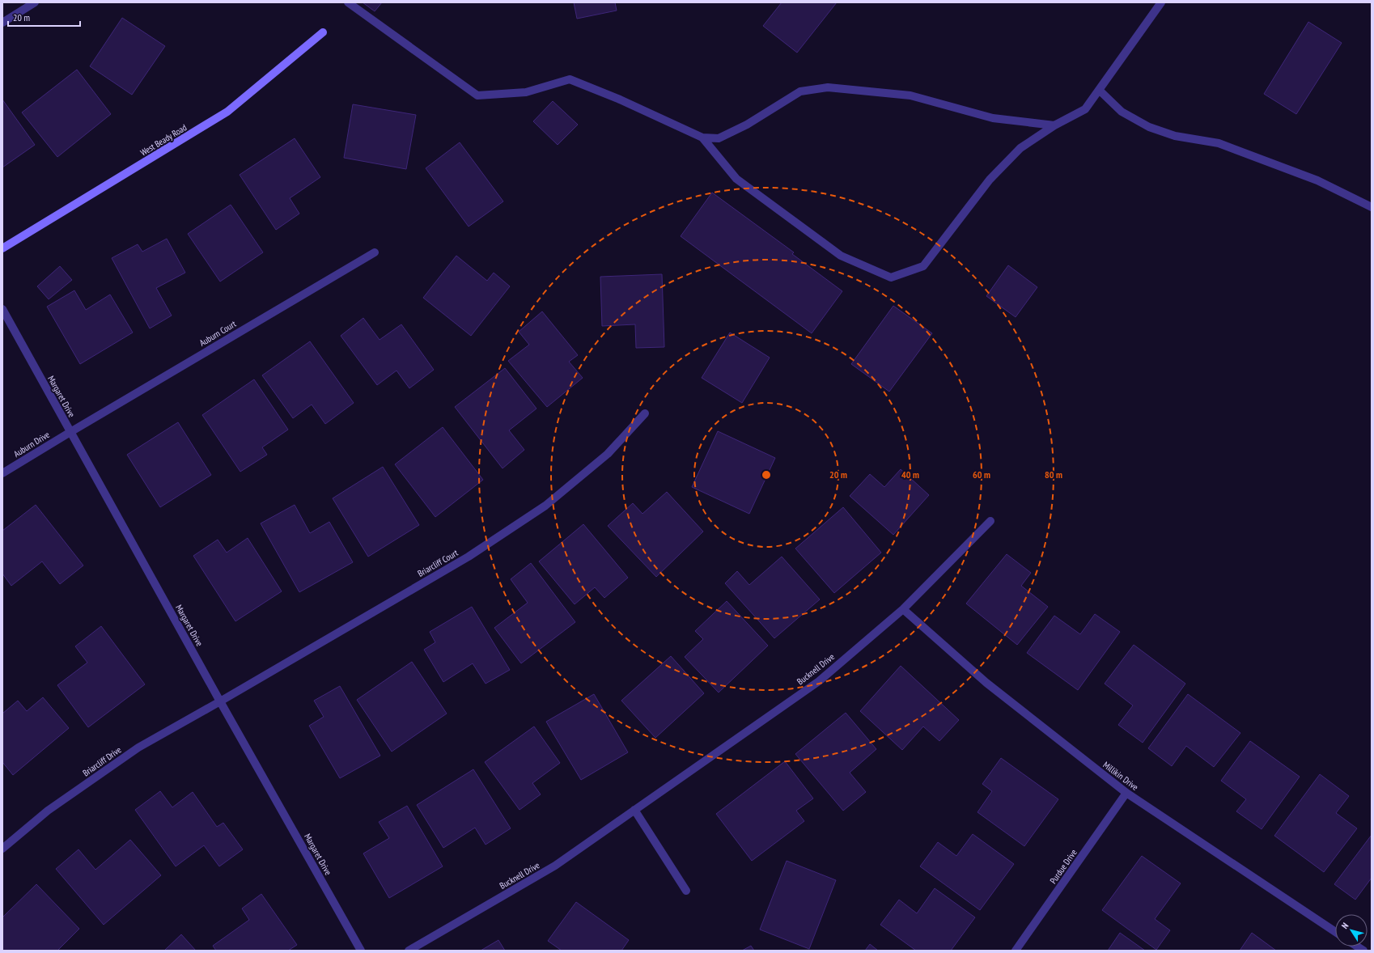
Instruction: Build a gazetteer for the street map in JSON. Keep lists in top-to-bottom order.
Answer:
{
  "streets": {
    "street": [
      "West Beady Road",
      "Auburn Court",
      "Margaret Drive",
      "Auburn Drive",
      "Briarcliff Court",
      "Bucknell Drive",
      "Briarcliff Drive",
      "Millikin Drive",
      "Purdue Drive"
    ]
  },
  "crossings": [
    ["Auburn Court", "Margaret Drive"],
    ["Auburn Court", "Auburn Drive"],
    ["Margaret Drive", "Auburn Drive"],
    ["Margaret Drive", "Briarcliff Court"],
    ["Margaret Drive", "Briarcliff Drive"],
    ["Briarcliff Court", "Briarcliff Drive"],
    ["Bucknell Drive", "Millikin Drive"],
    ["Millikin Drive", "Purdue Drive"]
  ],
  "scale_bar": "20 m",
  "north": "top left",
  "rings": [
    "20 m",
    "40 m",
    "60 m",
    "80 m"
  ]
}
